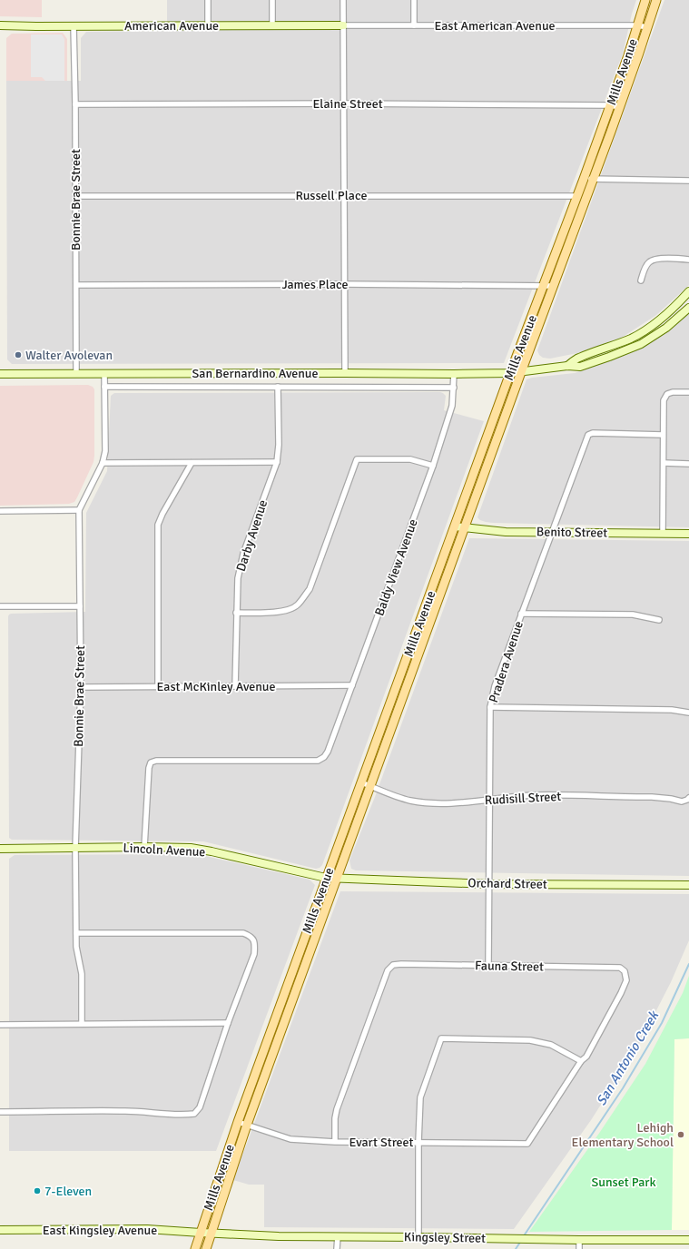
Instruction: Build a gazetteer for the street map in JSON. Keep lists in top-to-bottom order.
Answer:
{
  "streets": {
    "main road": ["Mills Avenue"],
    "street": [
      "American Avenue",
      "East American Avenue",
      "Elaine Street",
      "Russell Place",
      "Bonnie Brae Street",
      "James Place",
      "San Bernardino Avenue",
      "Benito Street",
      "Darby Avenue",
      "Baldy View Avenue",
      "Pradera Avenue",
      "East McKinley Avenue",
      "Rudisill Street",
      "Lincoln Avenue",
      "Orchard Street",
      "Fauna Street",
      "Evart Street",
      "East Kingsley Avenue",
      "Kingsley Street"
    ]
  },
  "crossings": [
    ["American Avenue", "East American Avenue"],
    ["American Avenue", "Bonnie Brae Street"],
    ["East American Avenue", "Mills Avenue"],
    ["Mills Avenue", "Elaine Street"],
    ["Mills Avenue", "Russell Place"],
    ["Mills Avenue", "James Place"],
    ["Mills Avenue", "San Bernardino Avenue"],
    ["Mills Avenue", "Benito Street"],
    ["Mills Avenue", "Rudisill Street"],
    ["Mills Avenue", "Lincoln Avenue"],
    ["Mills Avenue", "Orchard Street"],
    ["Mills Avenue", "Evart Street"],
    ["Mills Avenue", "East Kingsley Avenue"],
    ["Mills Avenue", "Kingsley Street"],
    ["Elaine Street", "Bonnie Brae Street"],
    ["Russell Place", "Bonnie Brae Street"],
    ["Bonnie Brae Street", "James Place"],
    ["Bonnie Brae Street", "San Bernardino Avenue"],
    ["Bonnie Brae Street", "East McKinley Avenue"],
    ["Bonnie Brae Street", "Lincoln Avenue"],
    ["San Bernardino Avenue", "Baldy View Avenue"],
    ["Benito Street", "Pradera Avenue"],
    ["Darby Avenue", "East McKinley Avenue"],
    ["Baldy View Avenue", "East McKinley Avenue"],
    ["Baldy View Avenue", "Lincoln Avenue"],
    ["Pradera Avenue", "Rudisill Street"],
    ["Pradera Avenue", "Orchard Street"],
    ["Pradera Avenue", "Fauna Street"],
    ["Lincoln Avenue", "Orchard Street"],
    ["Fauna Street", "Evart Street"],
    ["East Kingsley Avenue", "Kingsley Street"]
  ],
  "water": ["San Antonio Creek"],
  "parks": ["Sunset Park"],
  "places": ["Walter Avolevan", "Lehigh Elementary School", "7-Eleven"]
}
